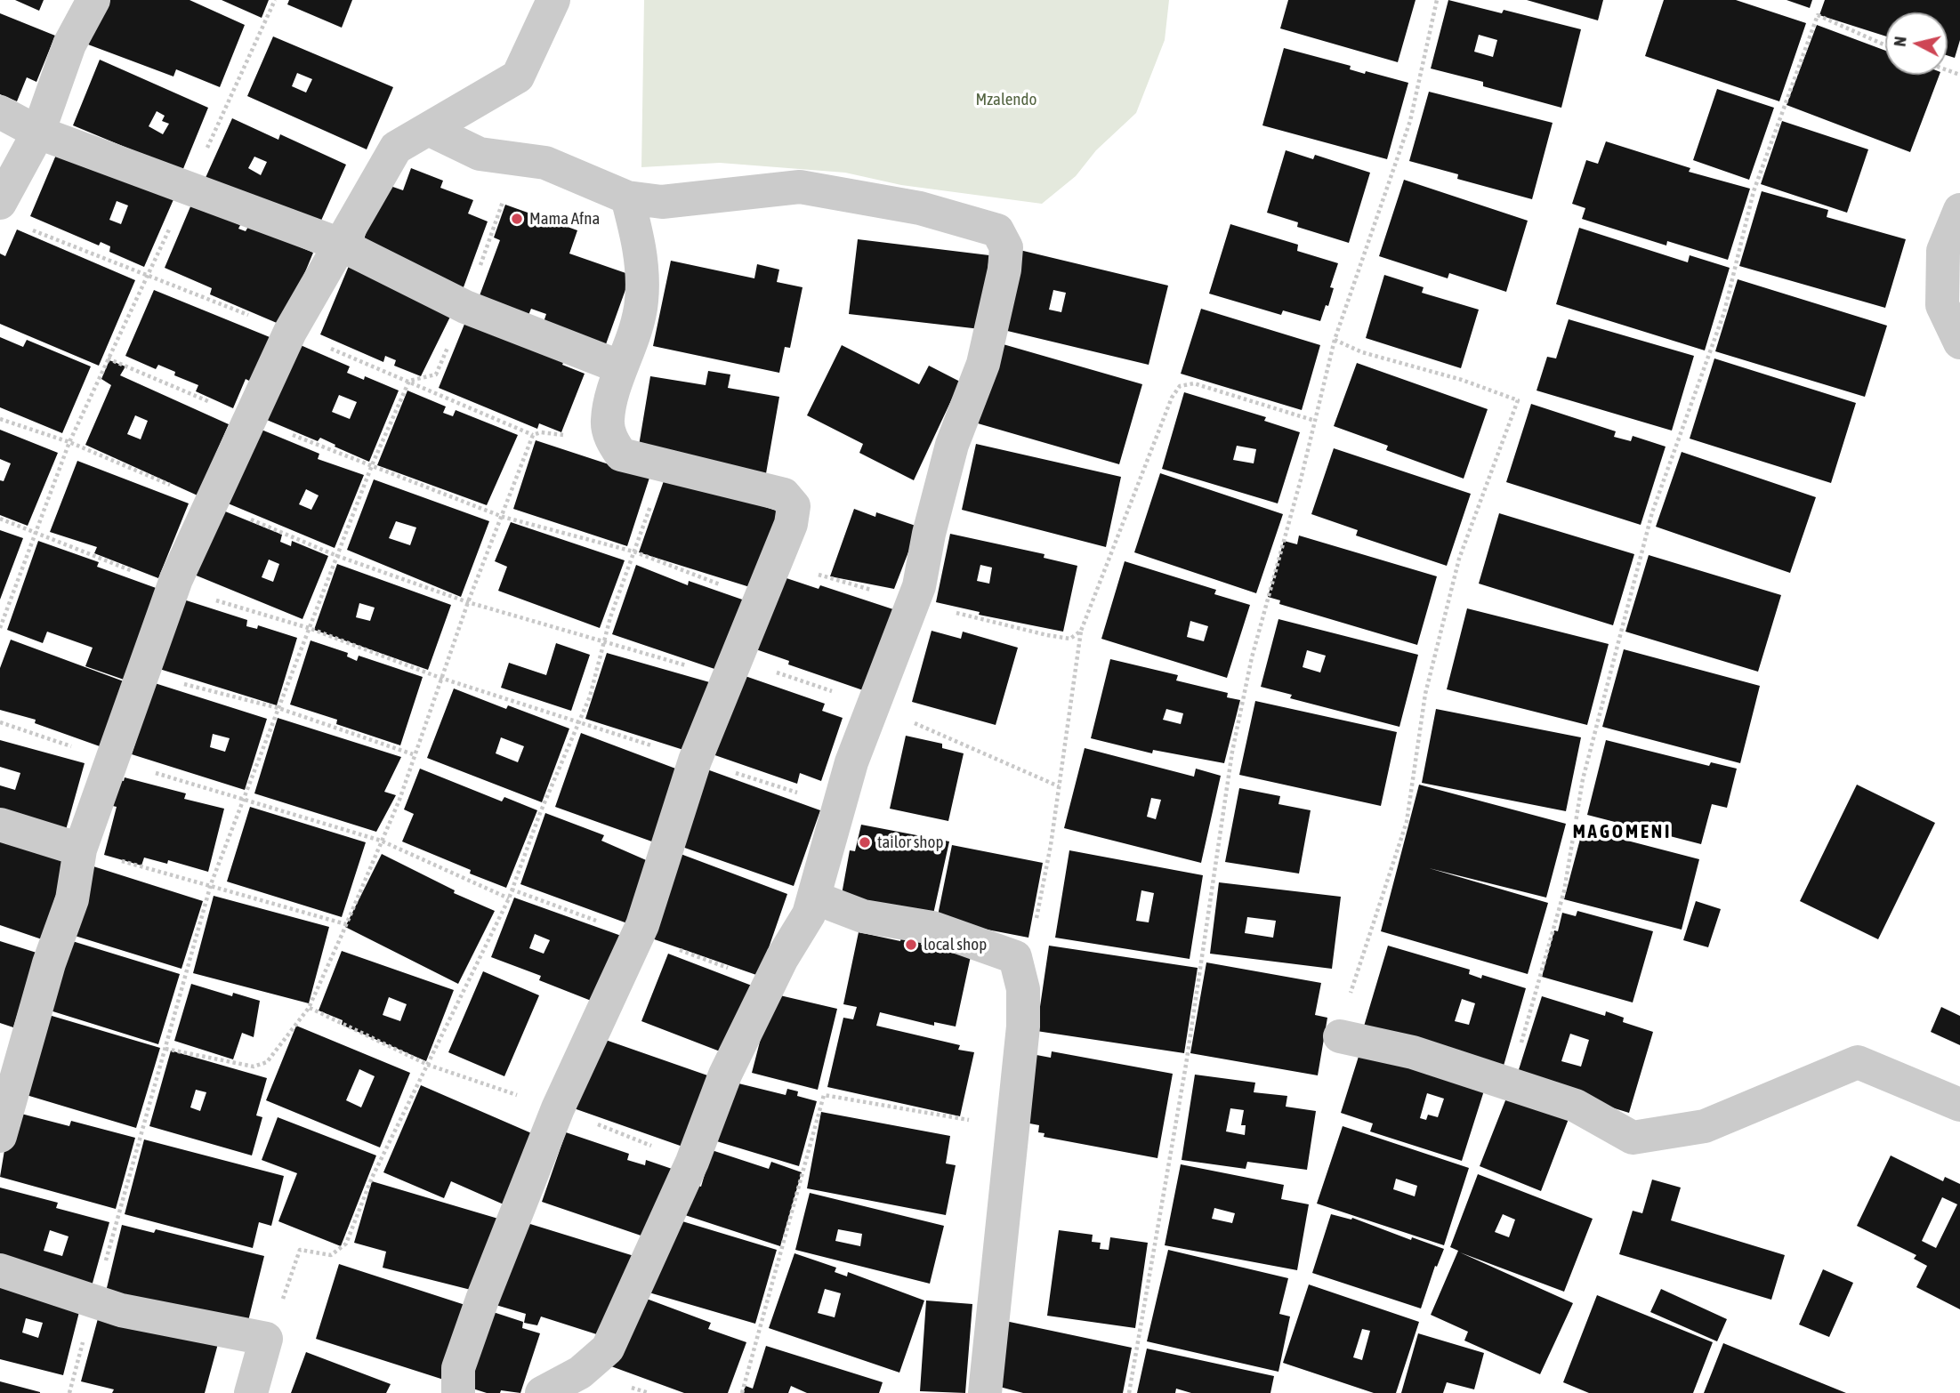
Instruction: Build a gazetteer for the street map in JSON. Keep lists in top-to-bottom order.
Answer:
{
  "districts": ["M A G O M E N I"],
  "parks": ["Mzalendo"],
  "places": ["Mama Afna", "tailor shop", "local shop"],
  "north": "left"
}
